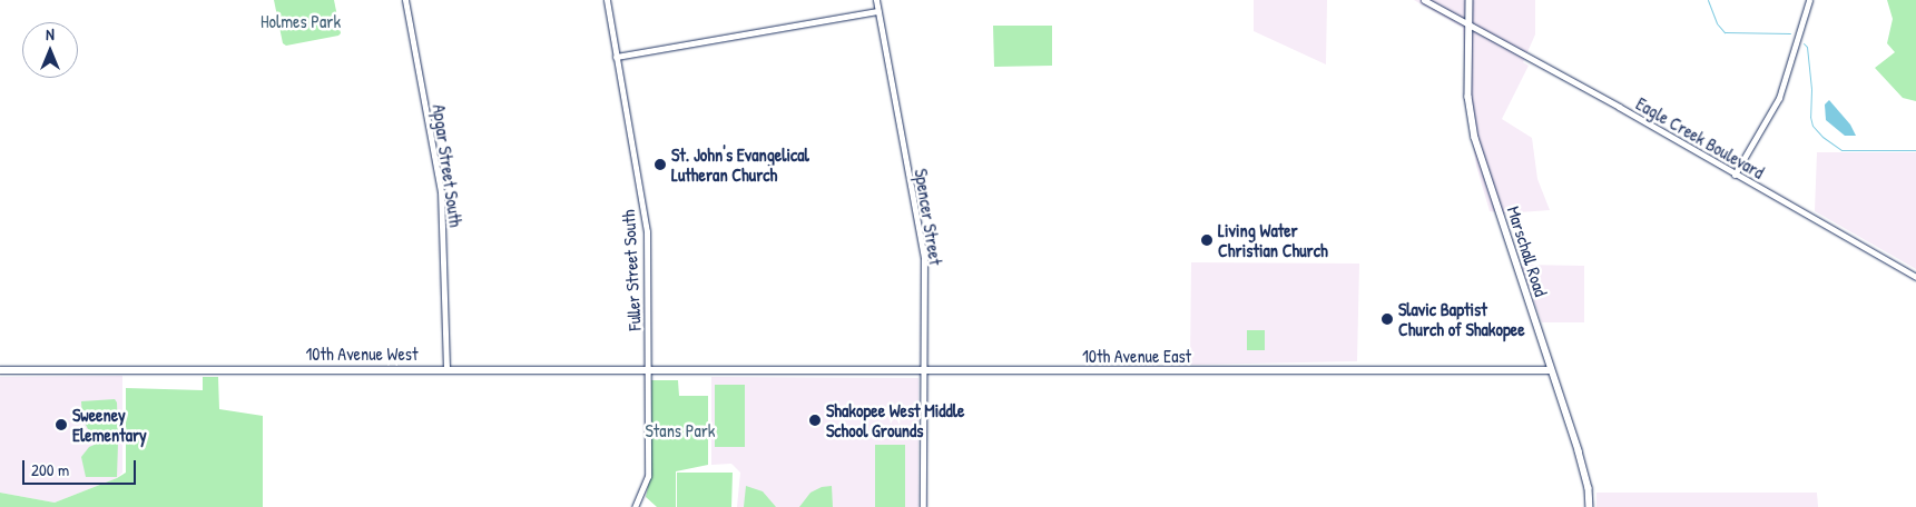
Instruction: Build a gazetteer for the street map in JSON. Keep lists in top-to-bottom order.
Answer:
{
  "streets": {
    "main road": ["Marschall Road", "10th Avenue West", "10th Avenue East"],
    "street": [
      "Eagle Creek Boulevard",
      "Apgar Street South",
      "Spencer Street",
      "Fuller Street South"
    ]
  },
  "crossings": [
    ["Eagle Creek Boulevard", "Marschall Road"],
    ["Apgar Street South", "10th Avenue West"],
    ["Spencer Street", "10th Avenue East"],
    ["Marschall Road", "10th Avenue East"],
    ["Fuller Street South", "10th Avenue West"],
    ["10th Avenue West", "10th Avenue East"]
  ],
  "parks": ["Holmes Park", "Stans Park"],
  "places": [
    "St. John's Evangelical Lutheran Church",
    "Living Water Christian Church",
    "Slavic Baptist Church of Shakopee",
    "Shakopee West Middle School Grounds",
    "Sweeney Elementary"
  ],
  "scale_bar": "200 m",
  "north": "top"
}
